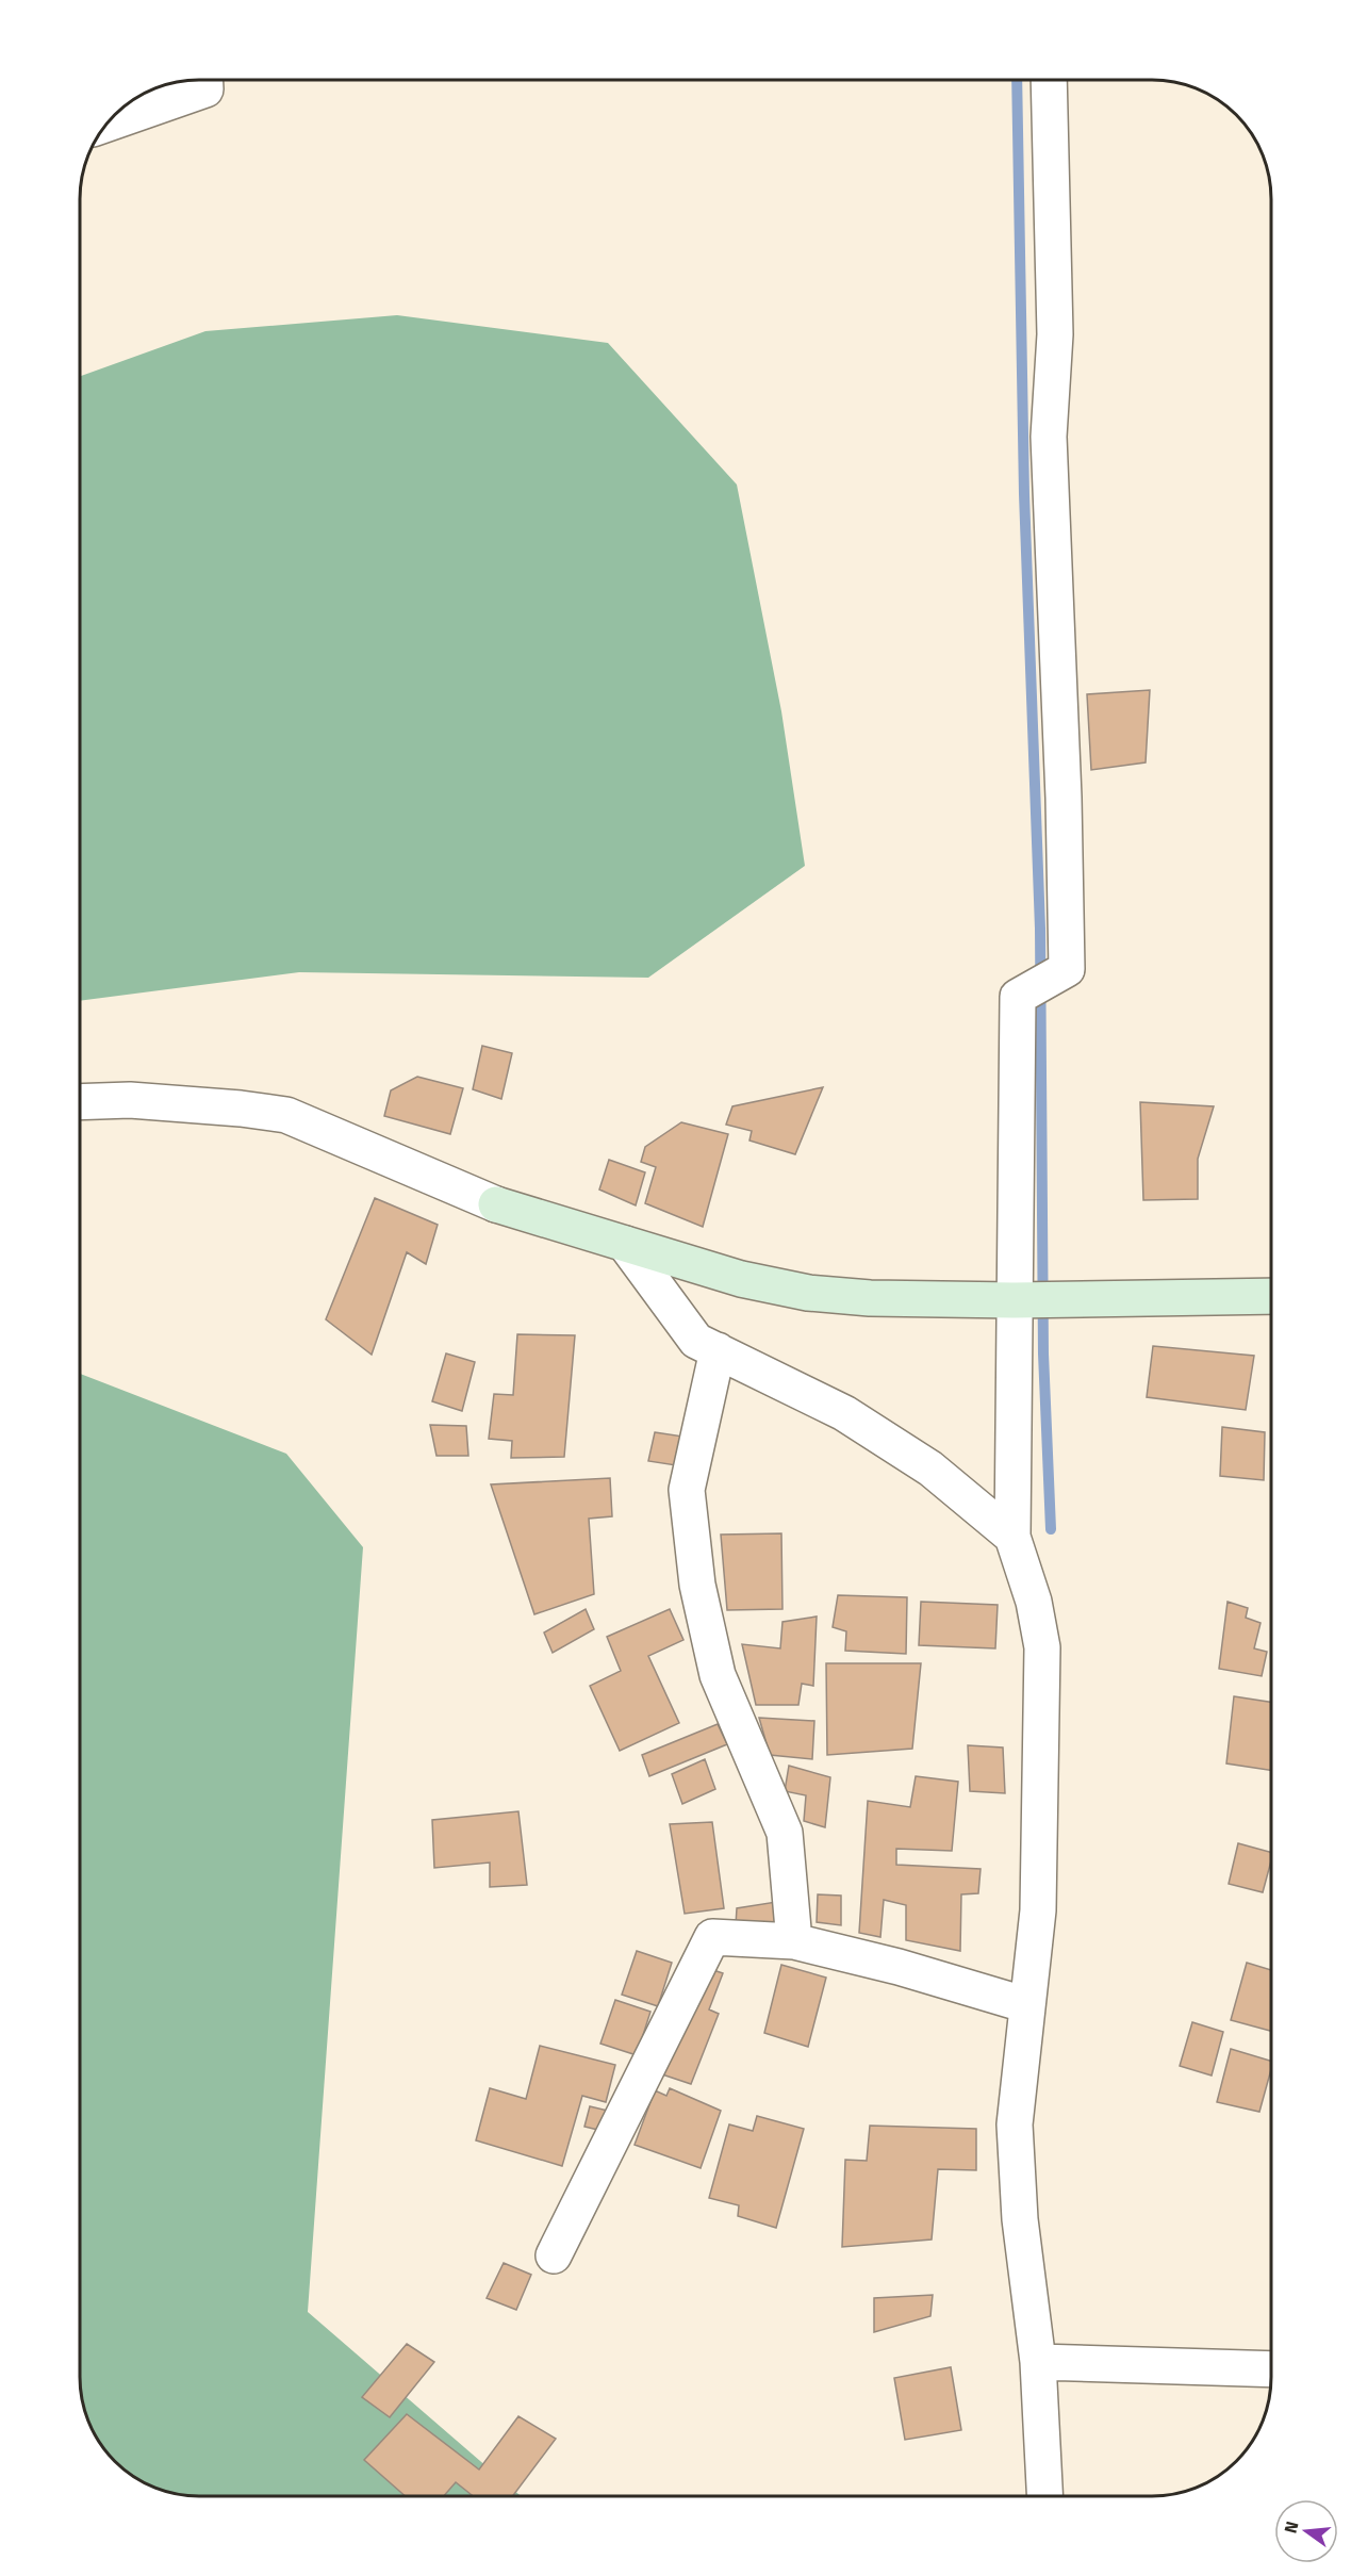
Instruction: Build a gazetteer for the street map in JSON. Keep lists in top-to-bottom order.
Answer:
{
  "north": "left"
}
